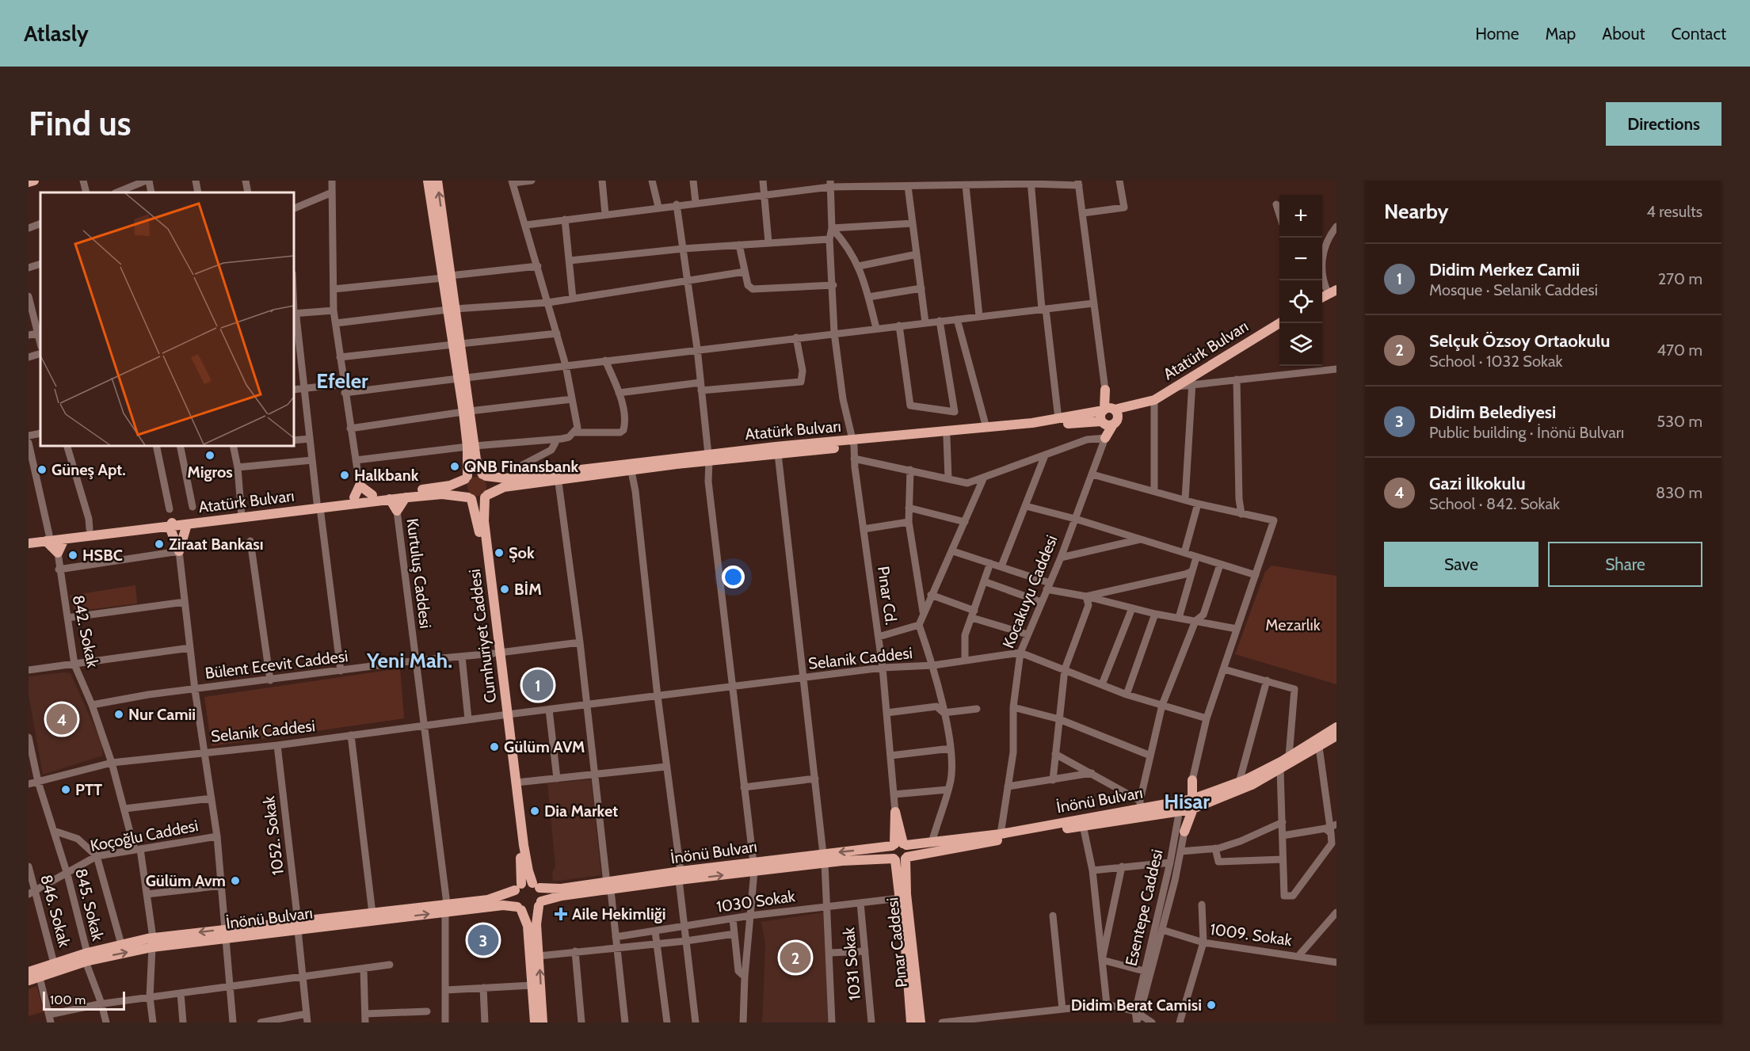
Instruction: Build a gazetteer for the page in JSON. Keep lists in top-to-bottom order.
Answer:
{
  "streets": {
    "main road": [
      "Atatürk Bulvarı",
      "Kocakuyu Caddesi",
      "Cumhuriyet Caddesi",
      "İnönü Bulvarı",
      "Pınar Caddesi"
    ],
    "street": [
      "Kurtuluş Caddesi",
      "Pınar Cd.",
      "842. Sokak",
      "Selanik Caddesi",
      "Bülent Ecevit Caddesi",
      "Koçoğlu Caddesi",
      "1052. Sokak",
      "1030 Sokak",
      "845. Sokak",
      "Esentepe Caddesi",
      "846. Sokak",
      "1009. Sokak",
      "1031 Sokak"
    ]
  },
  "crossings": [
    ["Atatürk Bulvarı", "Kocakuyu Caddesi"],
    ["Atatürk Bulvarı", "Pınar Cd."],
    ["Atatürk Bulvarı", "Cumhuriyet Caddesi"],
    ["Kurtuluş Caddesi", "Selanik Caddesi"],
    ["Kurtuluş Caddesi", "Bülent Ecevit Caddesi"],
    ["Kurtuluş Caddesi", "İnönü Bulvarı"],
    ["Kocakuyu Caddesi", "Selanik Caddesi"],
    ["Kocakuyu Caddesi", "İnönü Bulvarı"],
    ["Pınar Cd.", "Selanik Caddesi"],
    ["842. Sokak", "Selanik Caddesi"],
    ["842. Sokak", "Bülent Ecevit Caddesi"],
    ["842. Sokak", "İnönü Bulvarı"],
    ["842. Sokak", "Koçoğlu Caddesi"],
    ["Cumhuriyet Caddesi", "Selanik Caddesi"],
    ["Cumhuriyet Caddesi", "Bülent Ecevit Caddesi"],
    ["Cumhuriyet Caddesi", "İnönü Bulvarı"],
    ["Selanik Caddesi", "1052. Sokak"],
    ["Selanik Caddesi", "845. Sokak"],
    ["İnönü Bulvarı", "1052. Sokak"],
    ["İnönü Bulvarı", "845. Sokak"],
    ["İnönü Bulvarı", "Esentepe Caddesi"],
    ["İnönü Bulvarı", "846. Sokak"],
    ["İnönü Bulvarı", "Pınar Caddesi"],
    ["Koçoğlu Caddesi", "845. Sokak"],
    ["Koçoğlu Caddesi", "846. Sokak"],
    ["1030 Sokak", "Pınar Caddesi"],
    ["1030 Sokak", "1031 Sokak"],
    ["Esentepe Caddesi", "1009. Sokak"]
  ],
  "districts": ["Efeler", "Yeni Mah.", "Hisar"],
  "parks": ["Mezarlık"],
  "places": {
    "other": [
      "Migros",
      "QNB Finansbank",
      "Güneş Apt.",
      "Halkbank",
      "Ziraat Bankası",
      "Şok",
      "HSBC",
      "BİM",
      "Nur Camii",
      "Gülüm AVM",
      "PTT",
      "Dia Market",
      "Gülüm Avm",
      "Didim Berat Camisi"
    ],
    "health": ["Aile Hekimliği"]
  },
  "scale_bar": "100 m",
  "page": {
    "header": "Atlasly",
    "nav": [
      "Home",
      "Map",
      "About",
      "Contact"
    ],
    "buttons": [
      "Directions",
      ["Save", "Share"]
    ],
    "title": "Find us",
    "heading": ["Nearby", "4 results"],
    "map_buttons": ["+", "−"],
    "list": [
      {
        "mark": "1",
        "name": "Didim Merkez Camii",
        "note": "Mosque · Selanik Caddesi",
        "value": "270 m"
      },
      {
        "mark": "2",
        "name": "Selçuk Özsoy Ortaokulu",
        "note": "School · 1032 Sokak",
        "value": "470 m"
      },
      {
        "mark": "3",
        "name": "Didim Belediyesi",
        "note": "Public building · İnönü Bulvarı",
        "value": "530 m"
      },
      {
        "mark": "4",
        "name": "Gazi İlkokulu",
        "note": "School · 842. Sokak",
        "value": "830 m"
      }
    ],
    "pins": [
      "1",
      "4",
      "3",
      "2"
    ],
    "scale": "100 m"
  }
}
